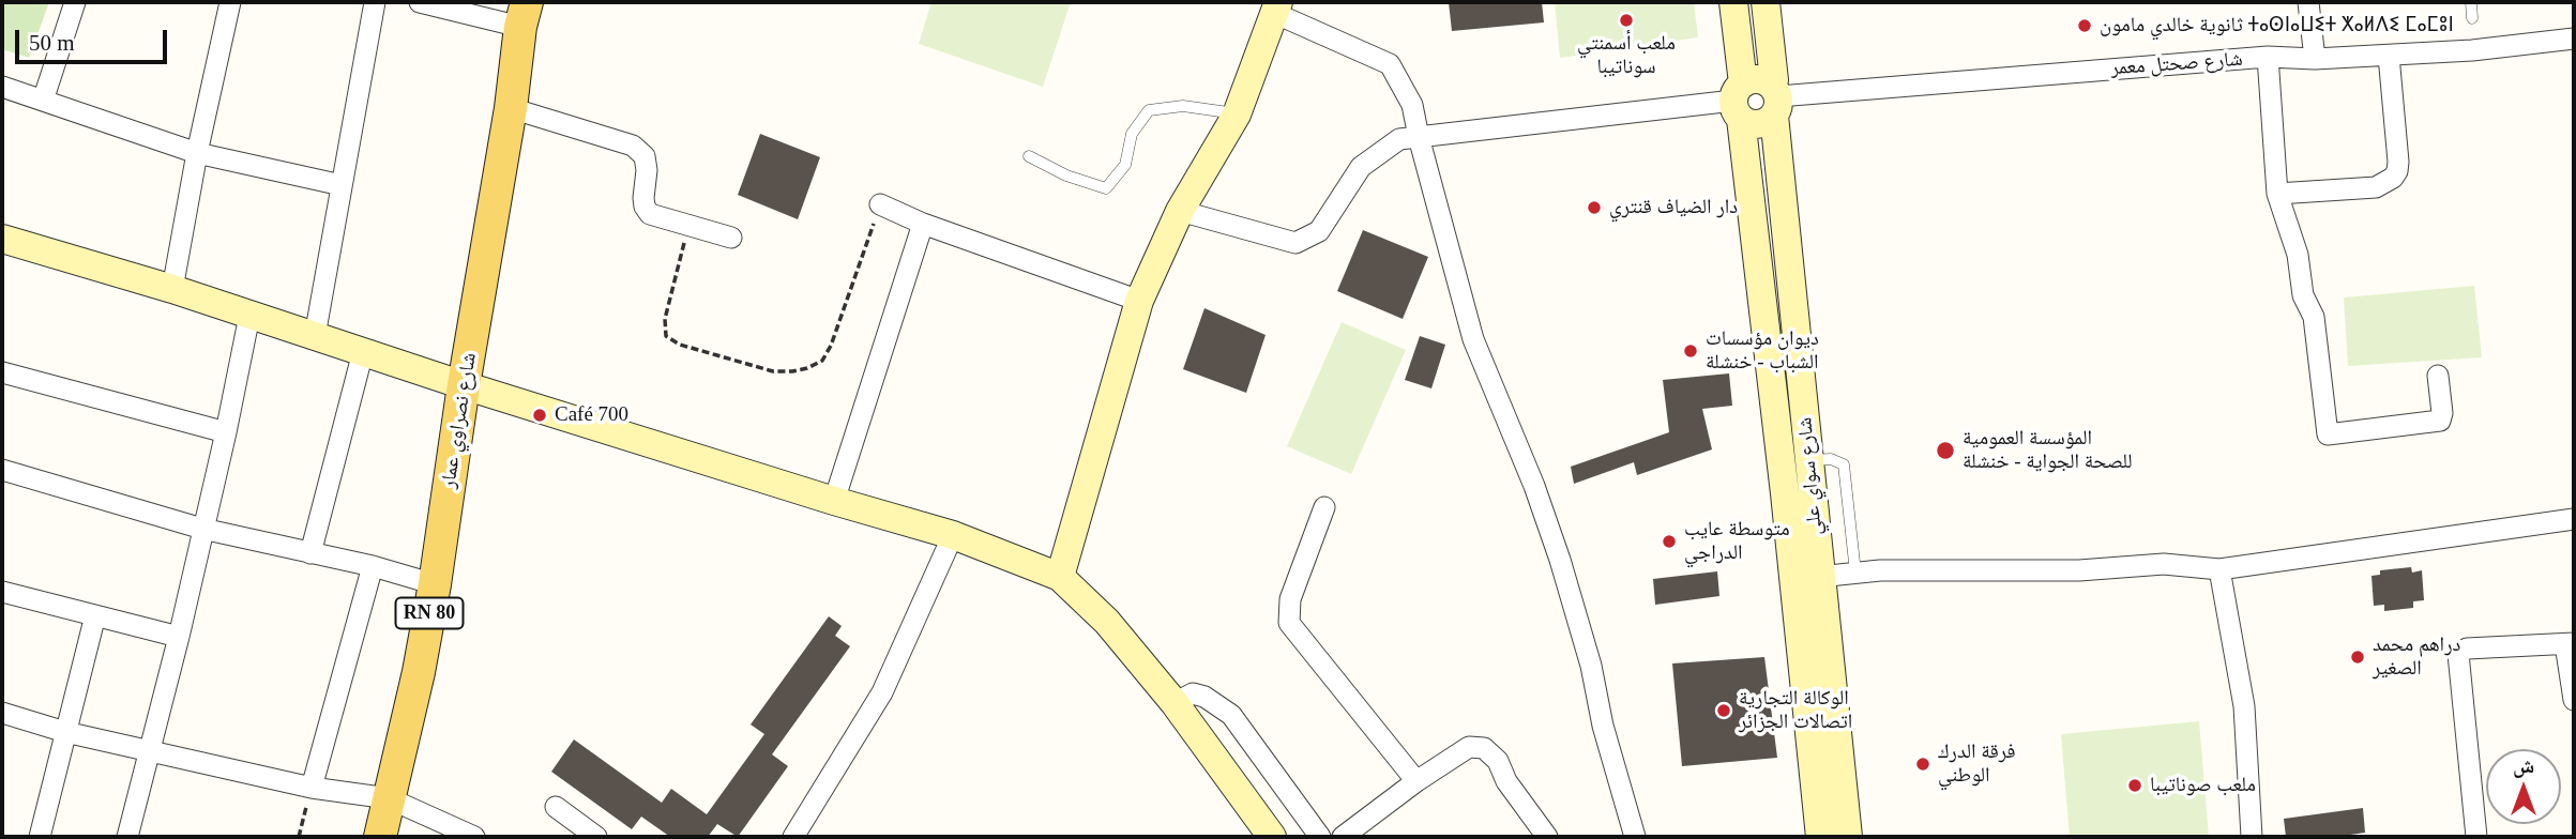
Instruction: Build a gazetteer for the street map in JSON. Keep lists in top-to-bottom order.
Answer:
{
  "streets": {
    "main road": ["شارع نصراوي عمار", "شارع سواي علي", "RN 80"],
    "street": ["شارع صحتل معمر"]
  },
  "crossings": [
    ["شارع صحتل معمر", "شارع سواي علي"]
  ],
  "places": [
    "ملعب أسمنتي سوناتيبا",
    "ثانوية خالدي مامون ⵜⴰⵙⵏⴰⵡⵉⵜ ⵅⴰⵍⴷⵉ ⵎⴰⵎⵓⵏ",
    "دار الضياف قنتري",
    "ديوان مؤسسات الشباب - خنشلة",
    "Café 700",
    "المؤسسة العمومية للصحة الجواية - خنشلة",
    "متوسطة عايب الدراجي",
    "دراهم محمد الصغير",
    "الوكالة التجارية اتصالات الجزائر",
    "فرقة الدرك الوطني",
    "ملعب صوناتيبا"
  ],
  "scale_bar": "50 m",
  "north": "top"
}
